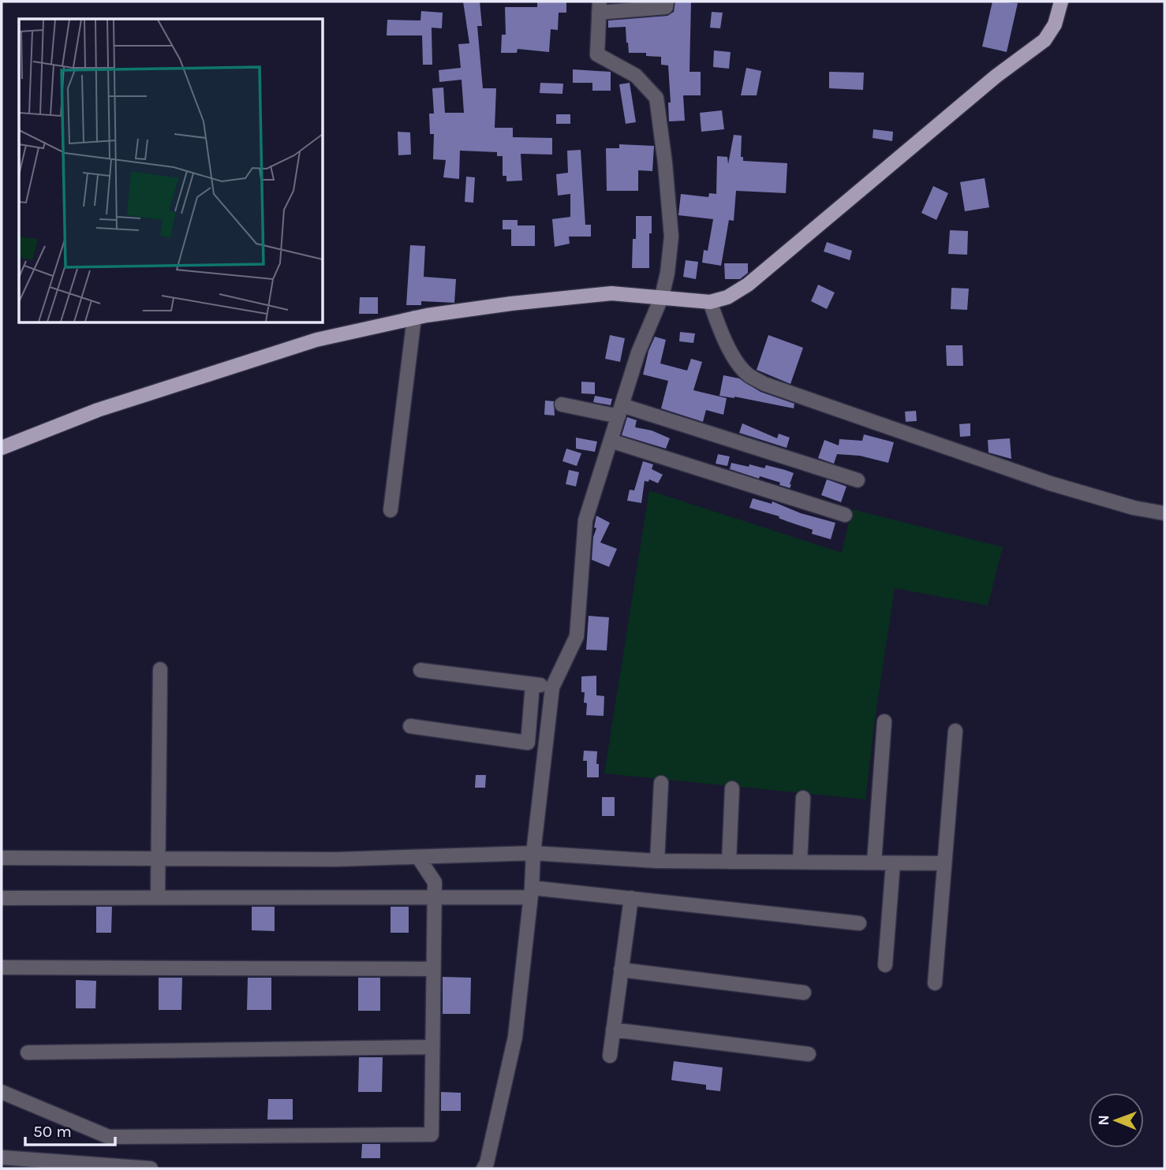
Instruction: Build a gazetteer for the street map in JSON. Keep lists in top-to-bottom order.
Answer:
{
  "scale_bar": "50 m",
  "north": "left"
}
